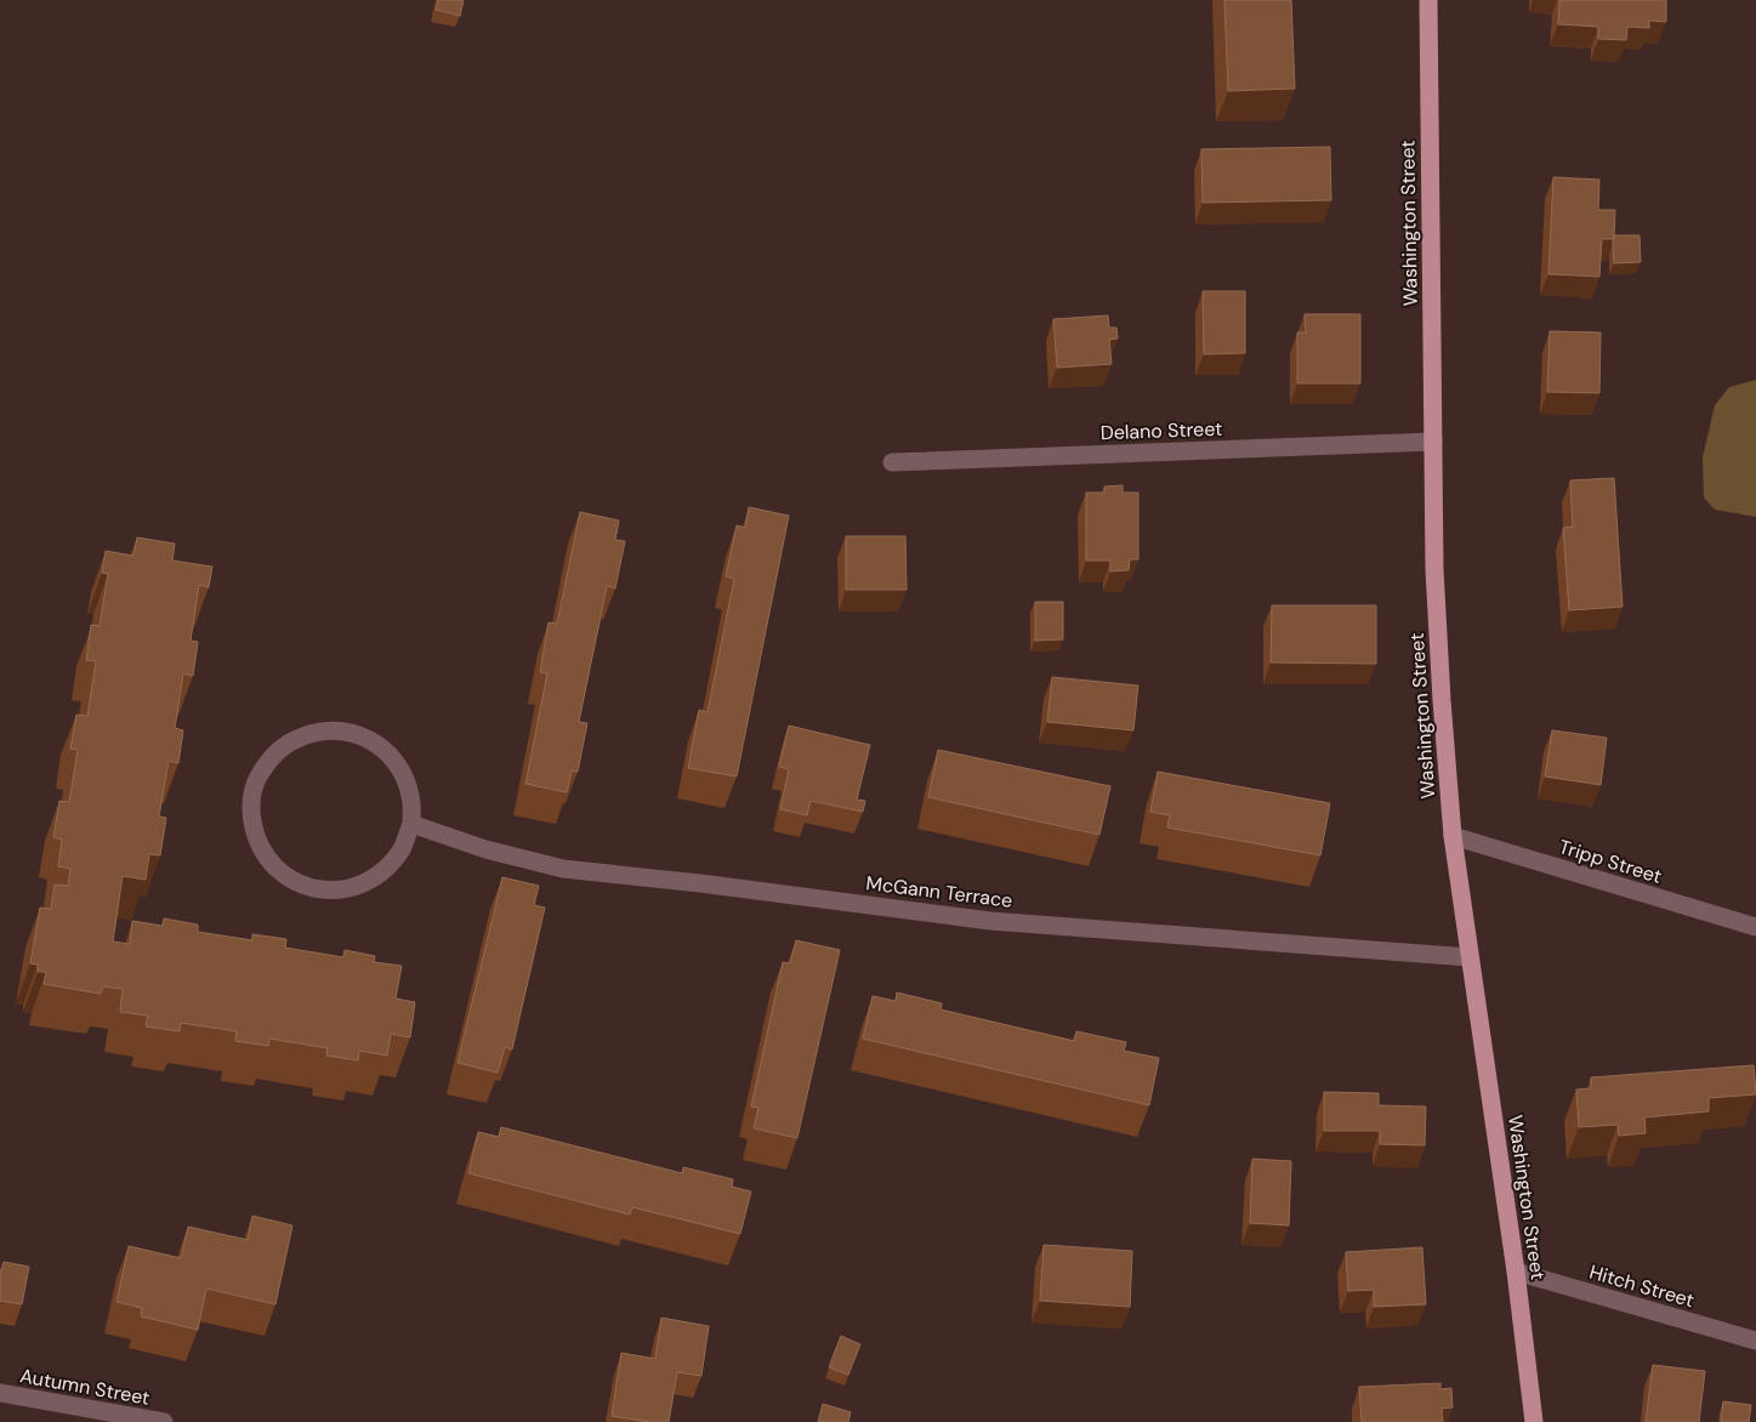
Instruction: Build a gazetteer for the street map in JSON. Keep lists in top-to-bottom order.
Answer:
{
  "streets": {
    "main road": ["Washington Street"],
    "street": [
      "Delano Street",
      "Tripp Street",
      "McGann Terrace",
      "Hitch Street",
      "Autumn Street"
    ]
  },
  "crossings": [
    ["Washington Street", "Delano Street"],
    ["Washington Street", "Tripp Street"],
    ["Washington Street", "McGann Terrace"],
    ["Washington Street", "Hitch Street"]
  ]
}
